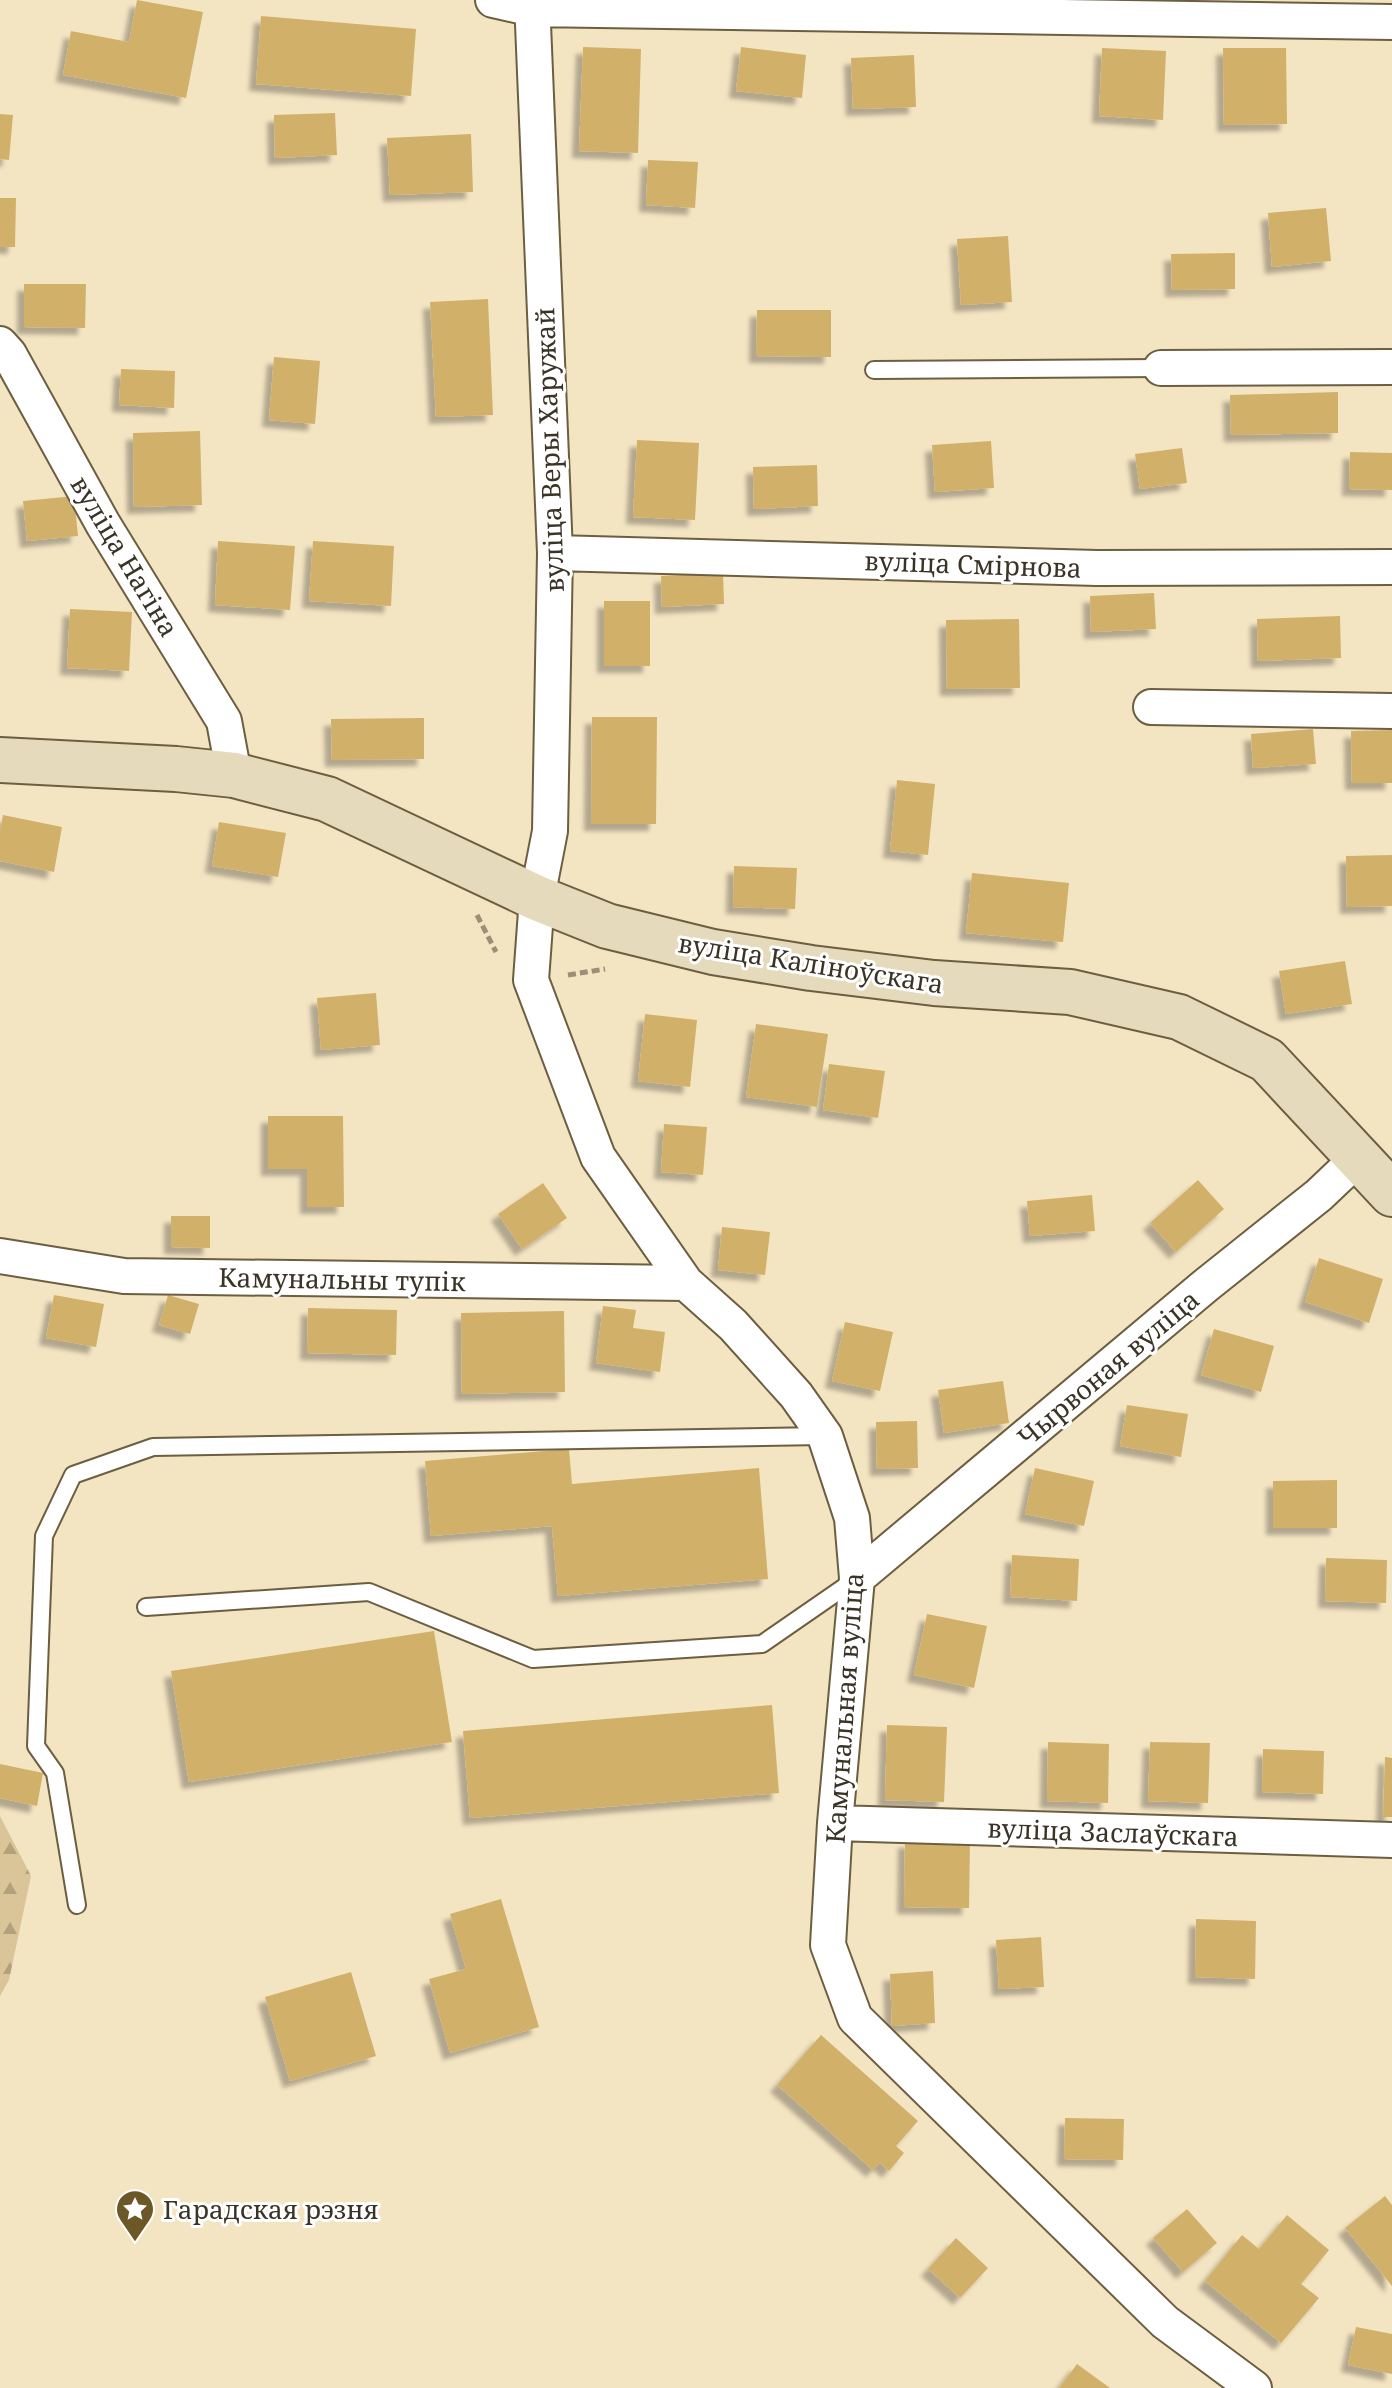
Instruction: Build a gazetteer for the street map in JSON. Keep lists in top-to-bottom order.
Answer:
{
  "streets": {
    "main road": ["вуліца Каліноўскага"],
    "street": [
      "вуліца Веры Харужай",
      "вуліца Нагіна",
      "вуліца Смірнова",
      "Камунальны тупік",
      "Чырвоная вуліца",
      "Камунальная вуліца",
      "вуліца Заслаўскага"
    ]
  },
  "crossings": [
    ["вуліца Веры Харужай", "вуліца Смірнова"],
    ["вуліца Веры Харужай", "вуліца Каліноўскага"],
    ["вуліца Веры Харужай", "Камунальная вуліца"],
    ["вуліца Нагіна", "вуліца Каліноўскага"],
    ["вуліца Каліноўскага", "Чырвоная вуліца"],
    ["вуліца Каліноўскага", "Камунальная вуліца"],
    ["Камунальны тупік", "Камунальная вуліца"],
    ["Чырвоная вуліца", "Камунальная вуліца"],
    ["Камунальная вуліца", "вуліца Заслаўскага"]
  ],
  "places": {
    "place": ["Гарадская рэзня"]
  }
}
